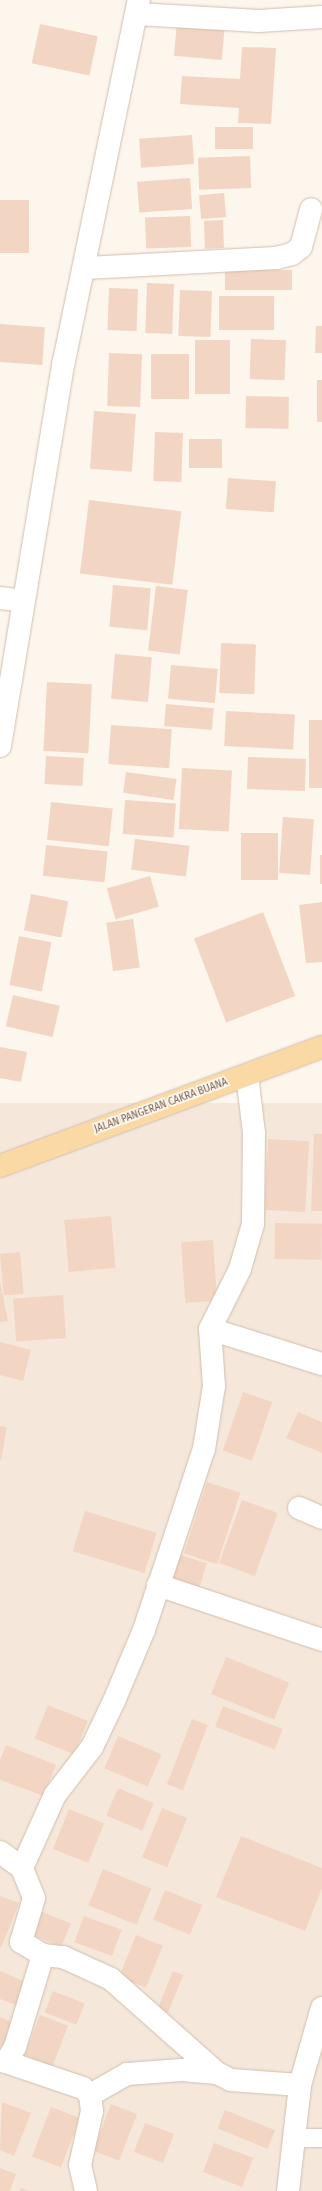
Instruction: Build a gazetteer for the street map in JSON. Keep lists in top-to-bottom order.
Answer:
{
  "streets": {
    "main road": ["JALAN PANGERAN CAKRA BUANA"]
  }
}
